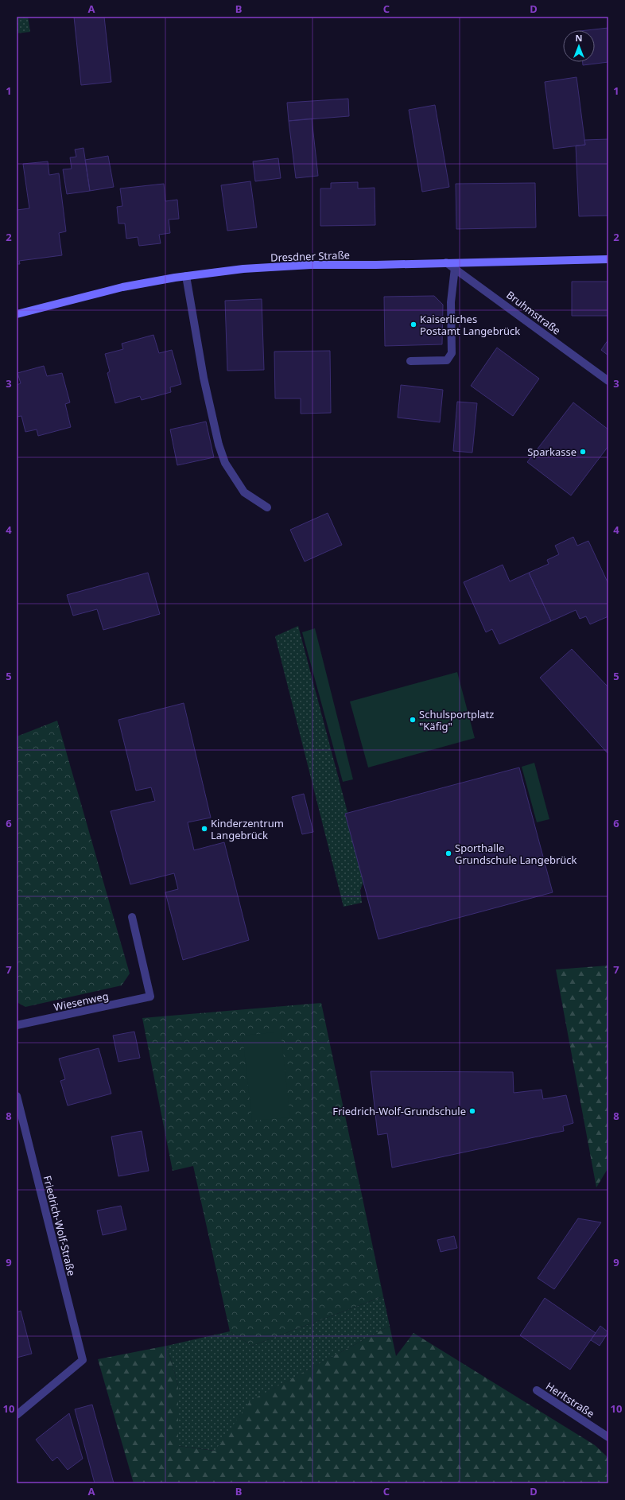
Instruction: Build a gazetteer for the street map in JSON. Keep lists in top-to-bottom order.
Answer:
{
  "streets": {
    "main road": ["Dresdner Straße"],
    "street": [
      "Bruhmstraße",
      "Wiesenweg",
      "Friedrich-Wolf-Straße",
      "Herltstraße"
    ]
  },
  "crossings": [
    ["Dresdner Straße", "Bruhmstraße"]
  ],
  "places": [
    "Kaiserliches Postamt Langebrück",
    "Sparkasse",
    "Schulsportplatz \"Käfig\"",
    "Kinderzentrum Langebrück",
    "Sporthalle Grundschule Langebrück",
    "Friedrich-Wolf-Grundschule"
  ],
  "north": "top",
  "grid": {
    "columns": [
      "A",
      "B",
      "C",
      "D"
    ],
    "rows": [
      "1",
      "2",
      "3",
      "4",
      "5",
      "6",
      "7",
      "8",
      "9",
      "10"
    ]
  }
}
